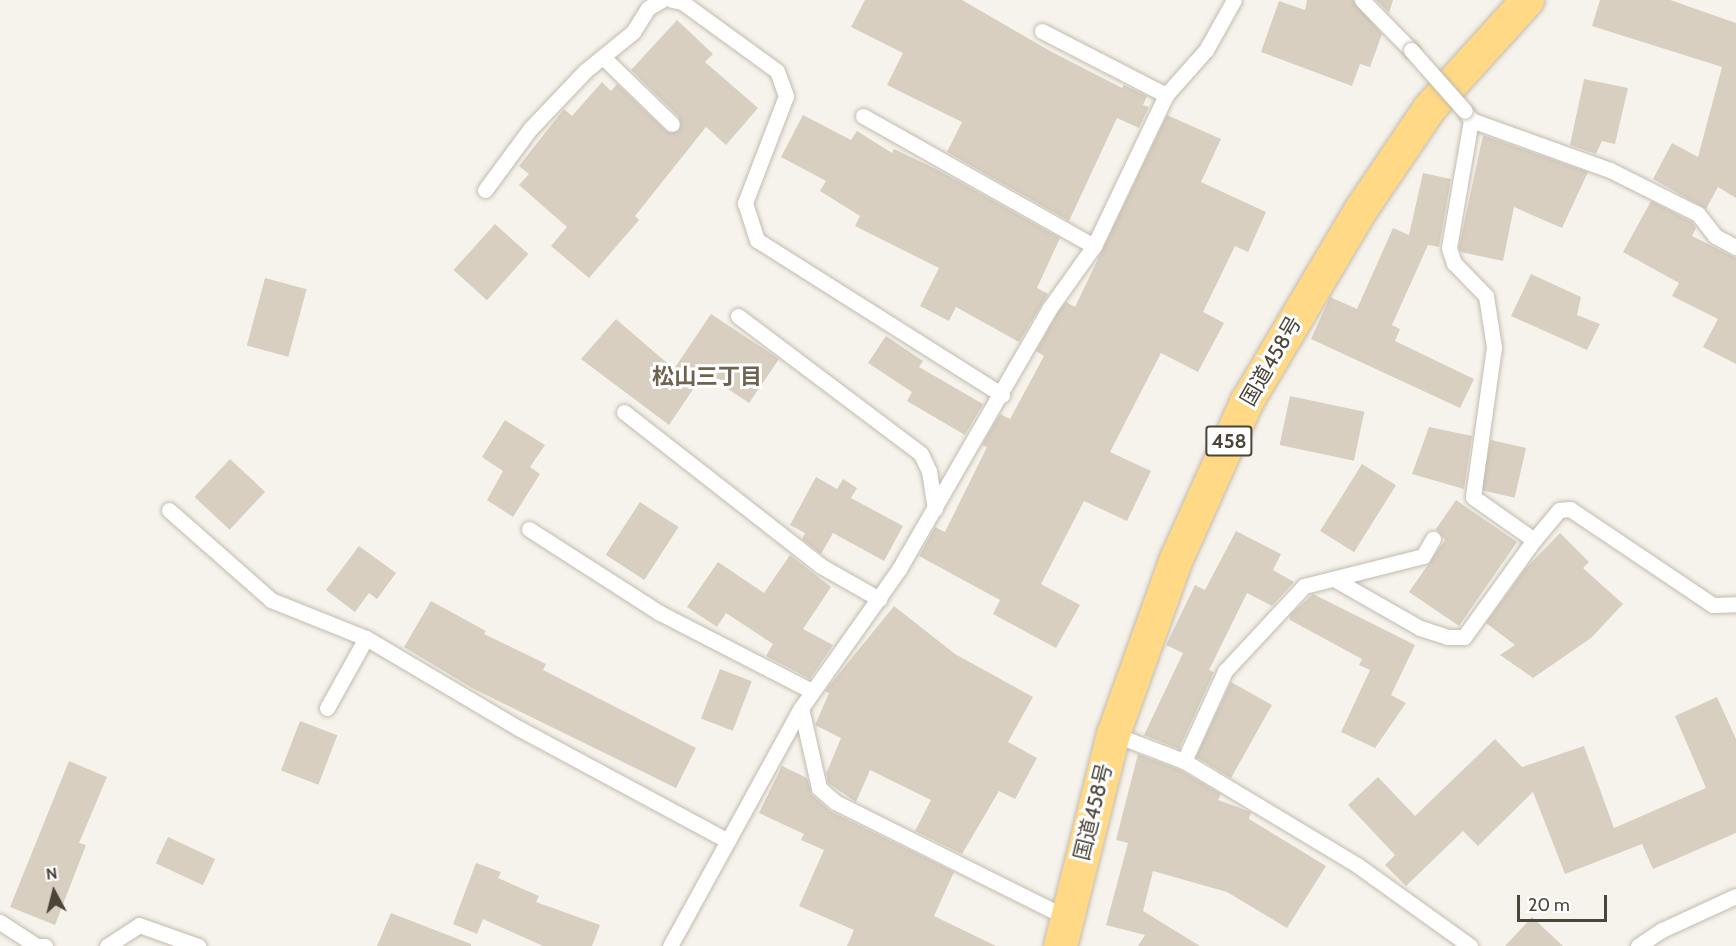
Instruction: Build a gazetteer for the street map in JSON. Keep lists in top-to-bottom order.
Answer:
{
  "streets": {
    "highway": ["国道458号", "458"]
  },
  "districts": ["松山三丁目"],
  "scale_bar": "20 m",
  "north": "top"
}
